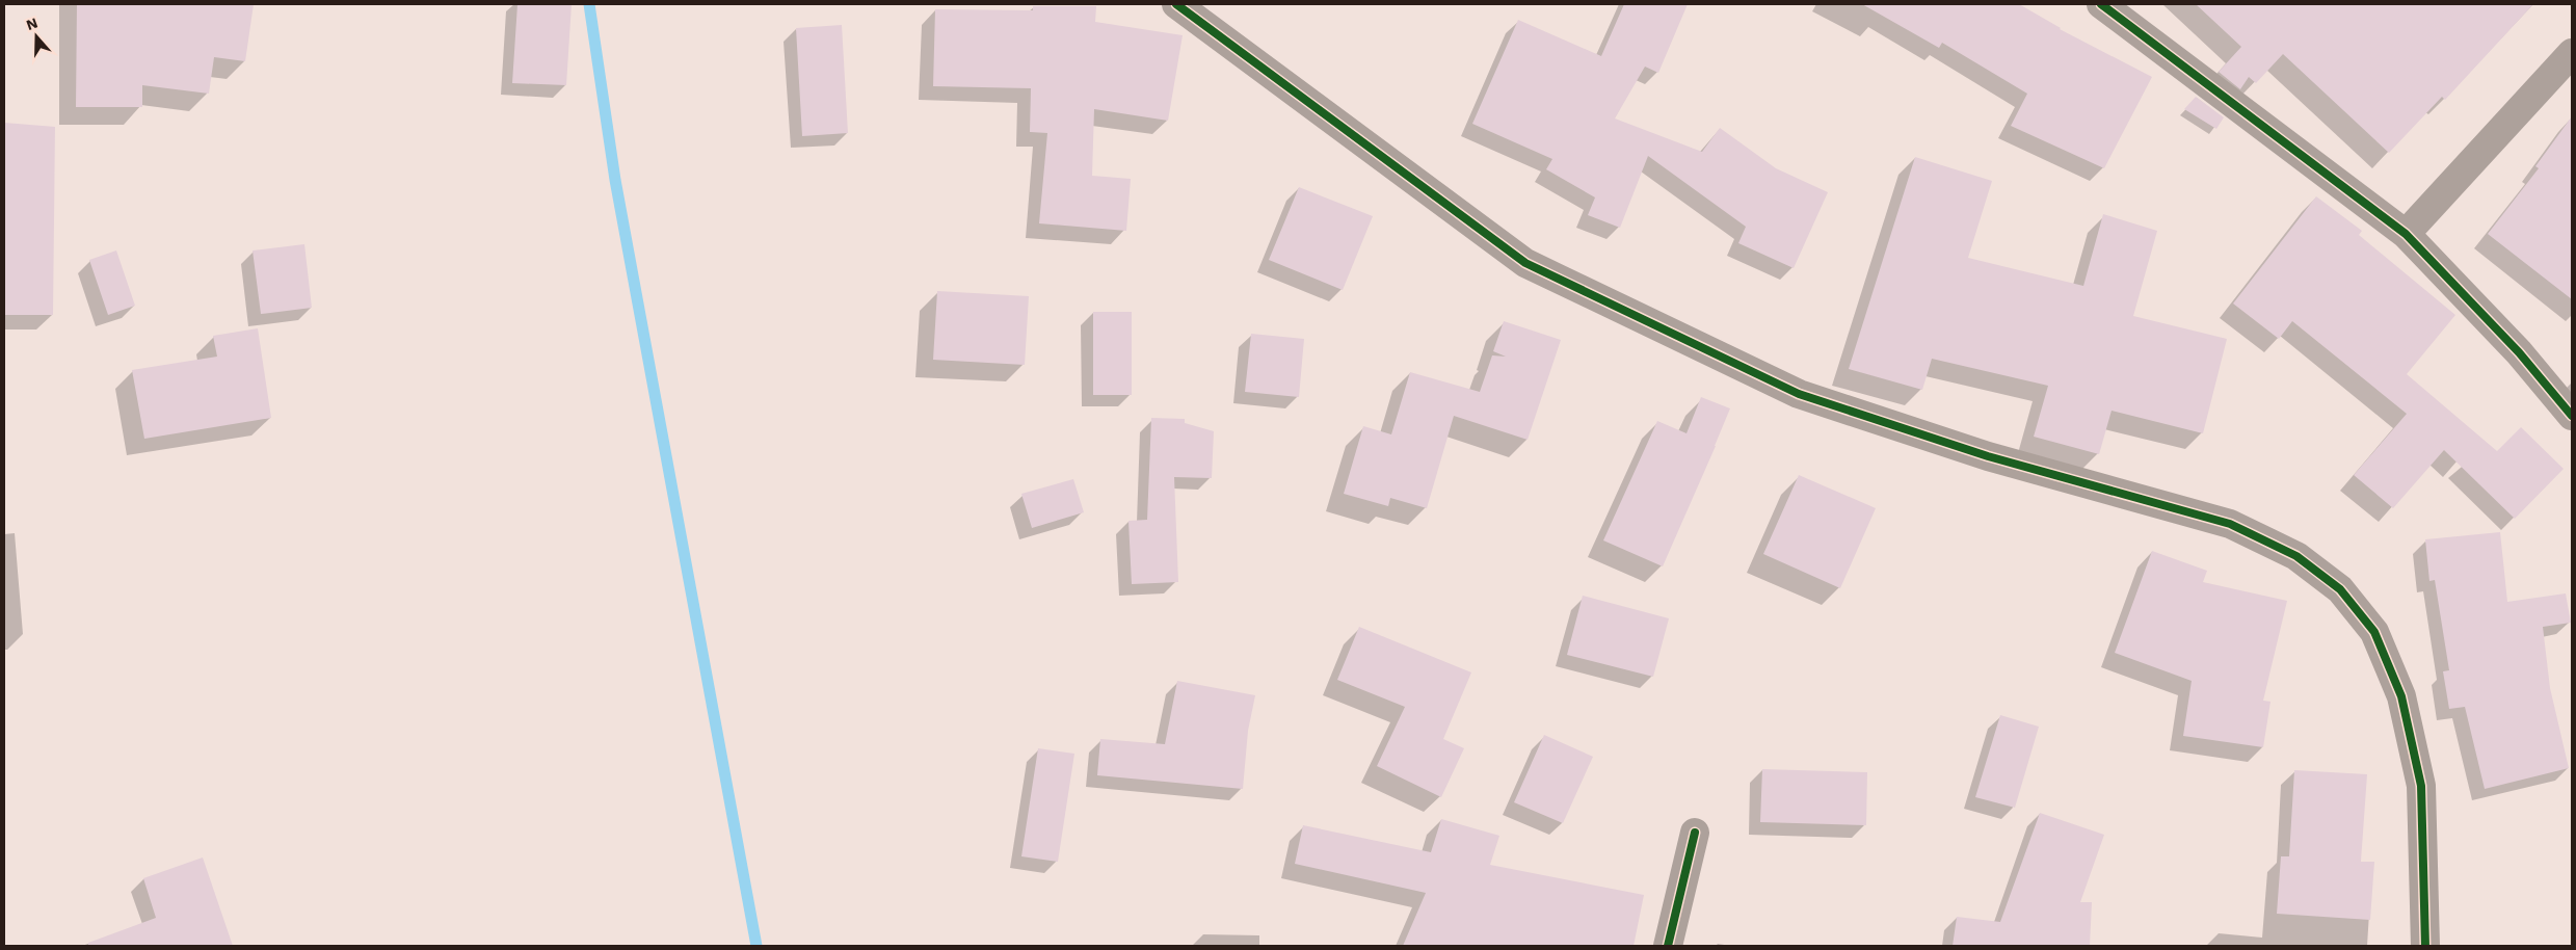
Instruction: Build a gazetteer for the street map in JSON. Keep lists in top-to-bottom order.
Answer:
{
  "north": "top"
}
